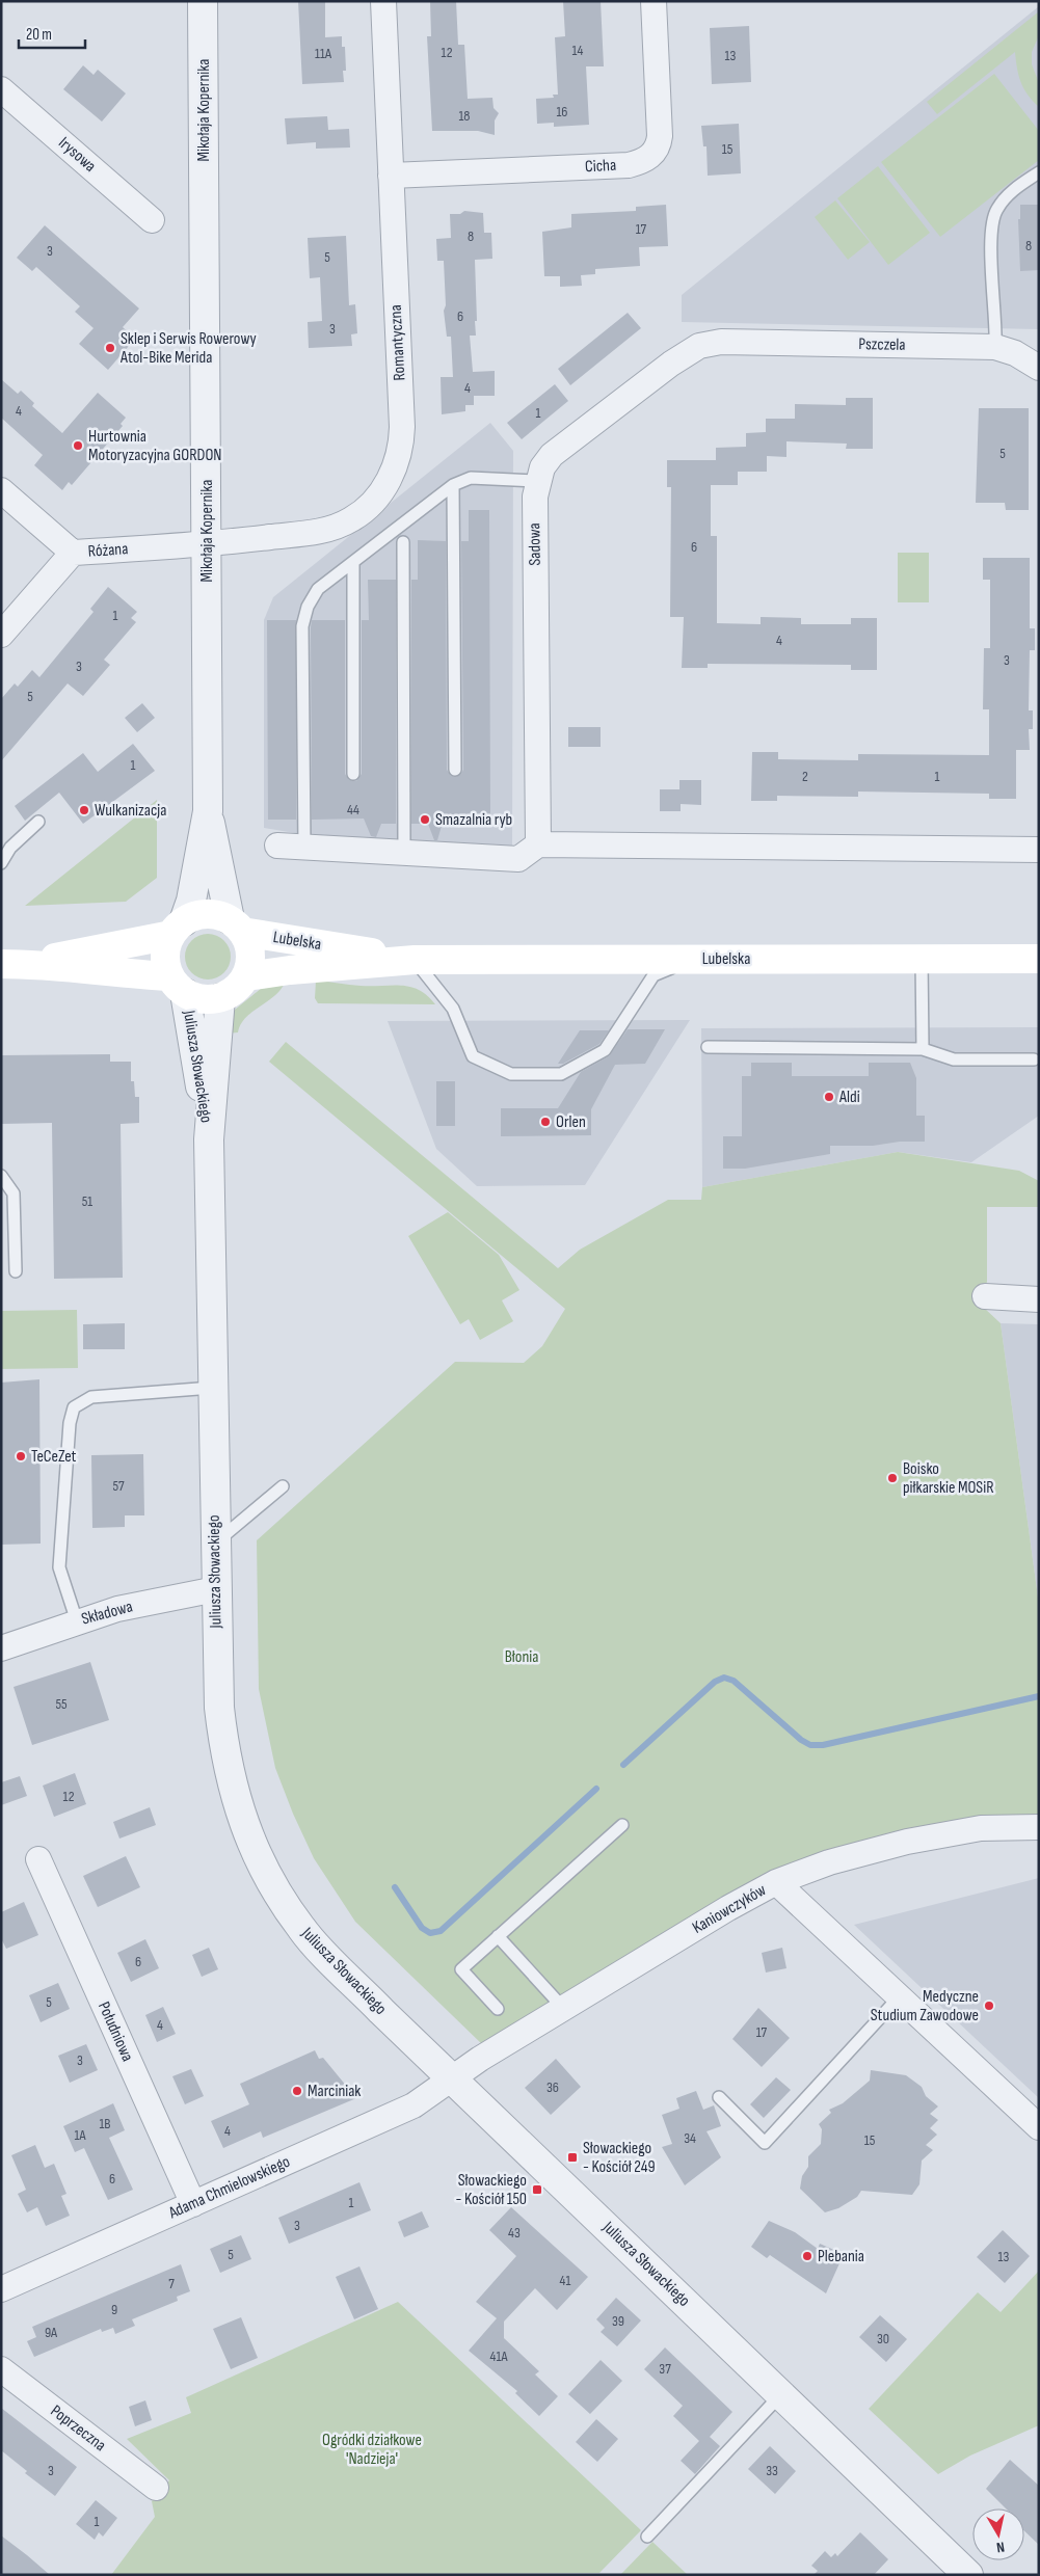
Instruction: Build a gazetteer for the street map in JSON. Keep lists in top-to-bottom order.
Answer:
{
  "streets": {
    "main road": ["Lubelska"],
    "street": [
      "Mikołaja Kopernika",
      "Irysowa",
      "Cicha",
      "Romantyczna",
      "Pszczela",
      "Sadowa",
      "Różana",
      "Juliusza Słowackiego",
      "Składowa",
      "Kaniowczyków",
      "Południowa",
      "Adama Chmielowskiego",
      "Poprzeczna"
    ]
  },
  "crossings": [
    ["Mikołaja Kopernika", "Romantyczna"],
    ["Mikołaja Kopernika", "Różana"],
    ["Mikołaja Kopernika", "Lubelska"],
    ["Mikołaja Kopernika", "Juliusza Słowackiego"],
    ["Cicha", "Romantyczna"],
    ["Romantyczna", "Różana"],
    ["Pszczela", "Sadowa"],
    ["Lubelska", "Juliusza Słowackiego"],
    ["Juliusza Słowackiego", "Składowa"],
    ["Juliusza Słowackiego", "Kaniowczyków"],
    ["Juliusza Słowackiego", "Adama Chmielowskiego"],
    ["Kaniowczyków", "Adama Chmielowskiego"],
    ["Południowa", "Adama Chmielowskiego"]
  ],
  "parks": ["Błonia", "Ogródki działkowe 'Nadzieja'"],
  "places": {
    "other": [
      "Sklep i Serwis Rowerowy Atol-Bike Merida",
      "Hurtownia Motoryzacyjna GORDON",
      "Wulkanizacja",
      "Smazalnia ryb",
      "Aldi",
      "Orlen",
      "TeCeZet",
      "Boisko piłkarskie MOSiR",
      "Medyczne Studium Zawodowe",
      "Marciniak",
      "Plebania"
    ],
    "transit": ["Słowackiego - Kościół 249", "Słowackiego - Kościół 150"]
  },
  "house_numbers": [
    "14",
    "12",
    "11A",
    "13",
    "16",
    "18",
    "15",
    "17",
    "8",
    "8",
    "3",
    "5",
    "6",
    "3",
    "4",
    "4",
    "1",
    "5",
    "6",
    "1",
    "4",
    "3",
    "3",
    "5",
    "1",
    "2",
    "1",
    "44",
    "51",
    "57",
    "55",
    "12",
    "6",
    "5",
    "4",
    "17",
    "3",
    "36",
    "1B",
    "4",
    "1A",
    "34",
    "15",
    "6",
    "1",
    "3",
    "43",
    "5",
    "13",
    "41",
    "7",
    "9",
    "39",
    "9A",
    "30",
    "41A",
    "37",
    "3",
    "33",
    "1"
  ],
  "scale_bar": "20 m",
  "north": "bottom"
}
